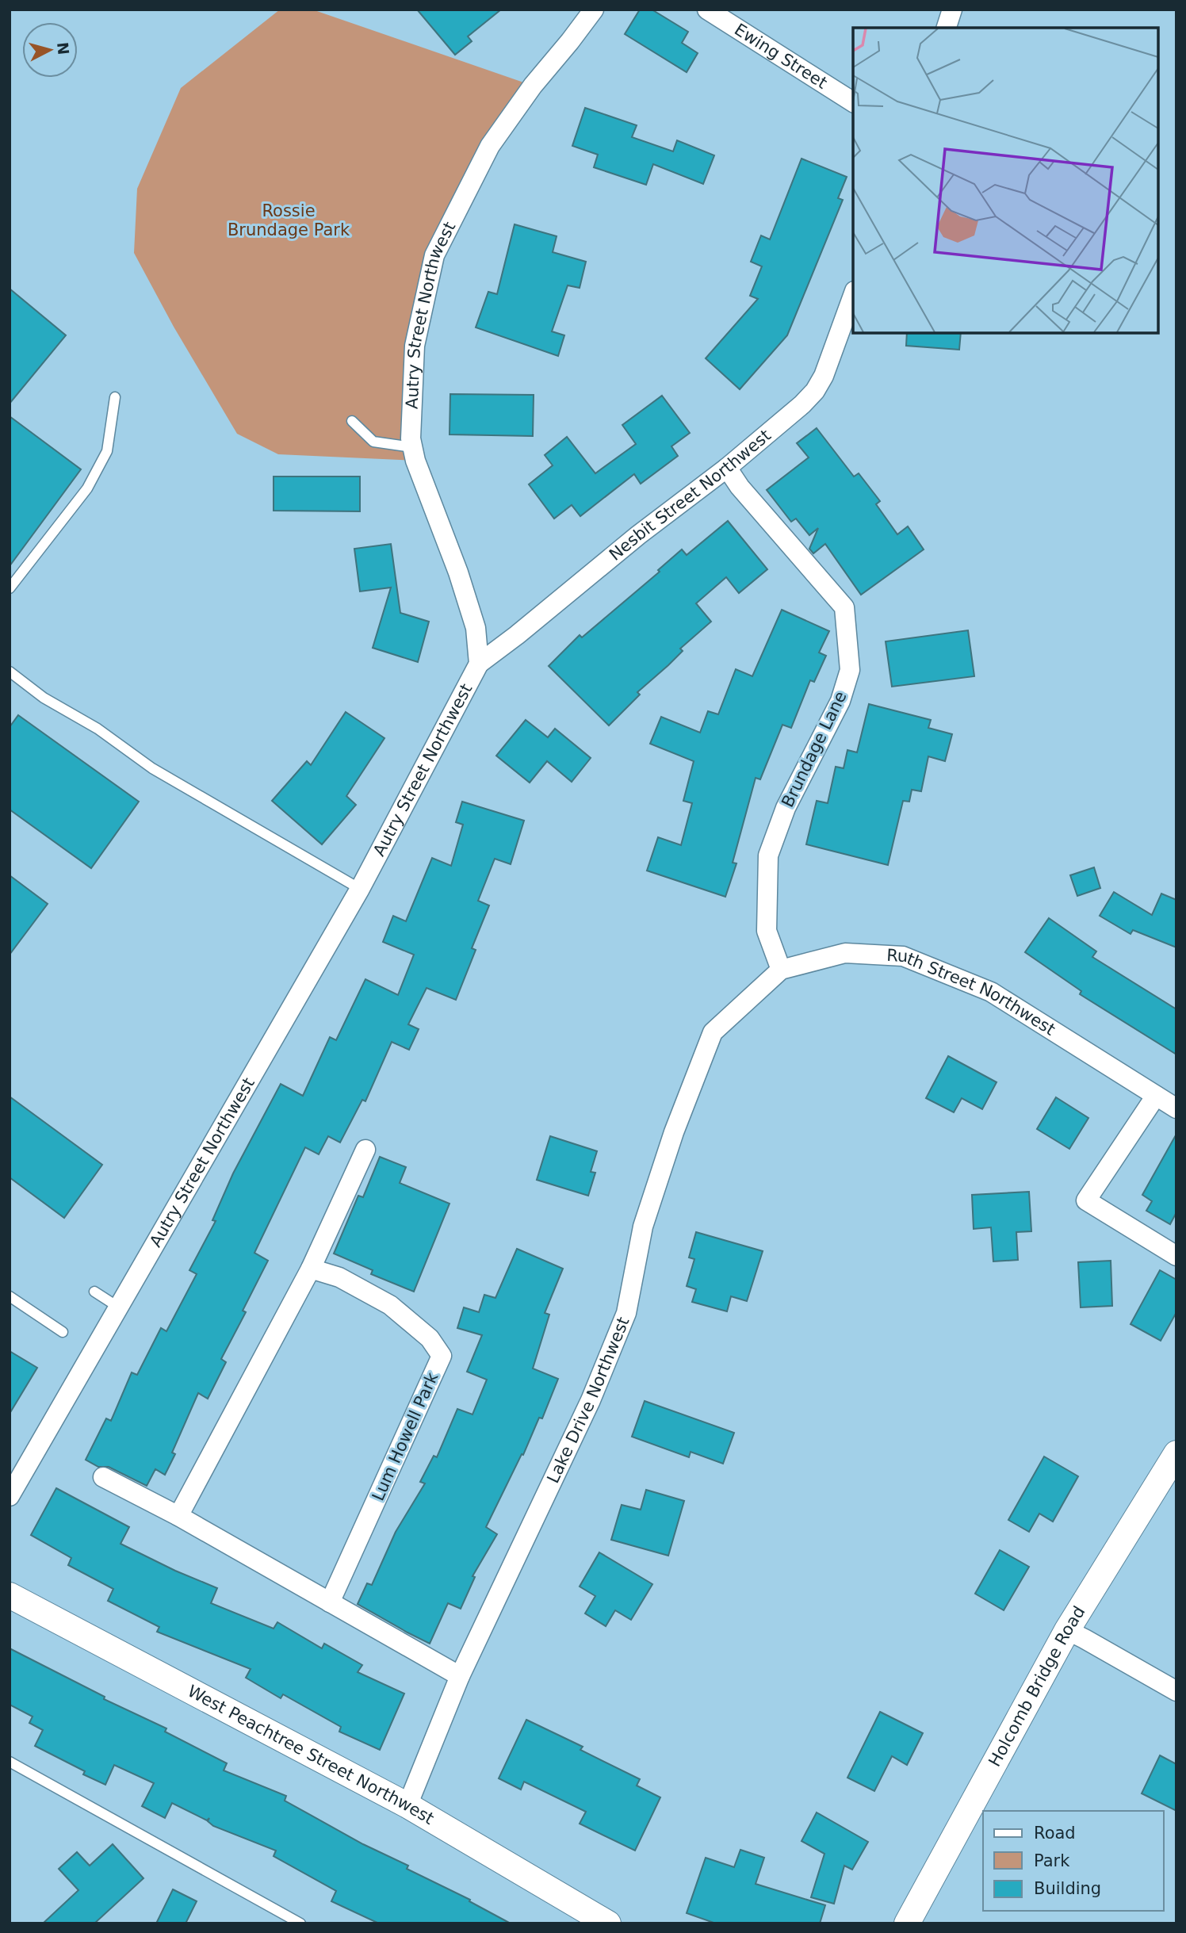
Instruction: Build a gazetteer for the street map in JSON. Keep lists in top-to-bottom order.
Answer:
{
  "streets": {
    "street": [
      "Ewing Street",
      "Autry Street Northwest",
      "Nesbit Street Northwest",
      "Brundage Lane",
      "Ruth Street Northwest",
      "Lake Drive Northwest",
      "Lum Howell Park",
      "Holcomb Bridge Road",
      "West Peachtree Street Northwest"
    ]
  },
  "crossings": [
    ["Autry Street Northwest", "Nesbit Street Northwest"],
    ["Nesbit Street Northwest", "Brundage Lane"],
    ["Brundage Lane", "Ruth Street Northwest"],
    ["Ruth Street Northwest", "Lake Drive Northwest"],
    ["Lake Drive Northwest", "West Peachtree Street Northwest"]
  ],
  "parks": ["Rossie Brundage Park"],
  "legend": ["Road", "Park", "Building"],
  "north": "right"
}
